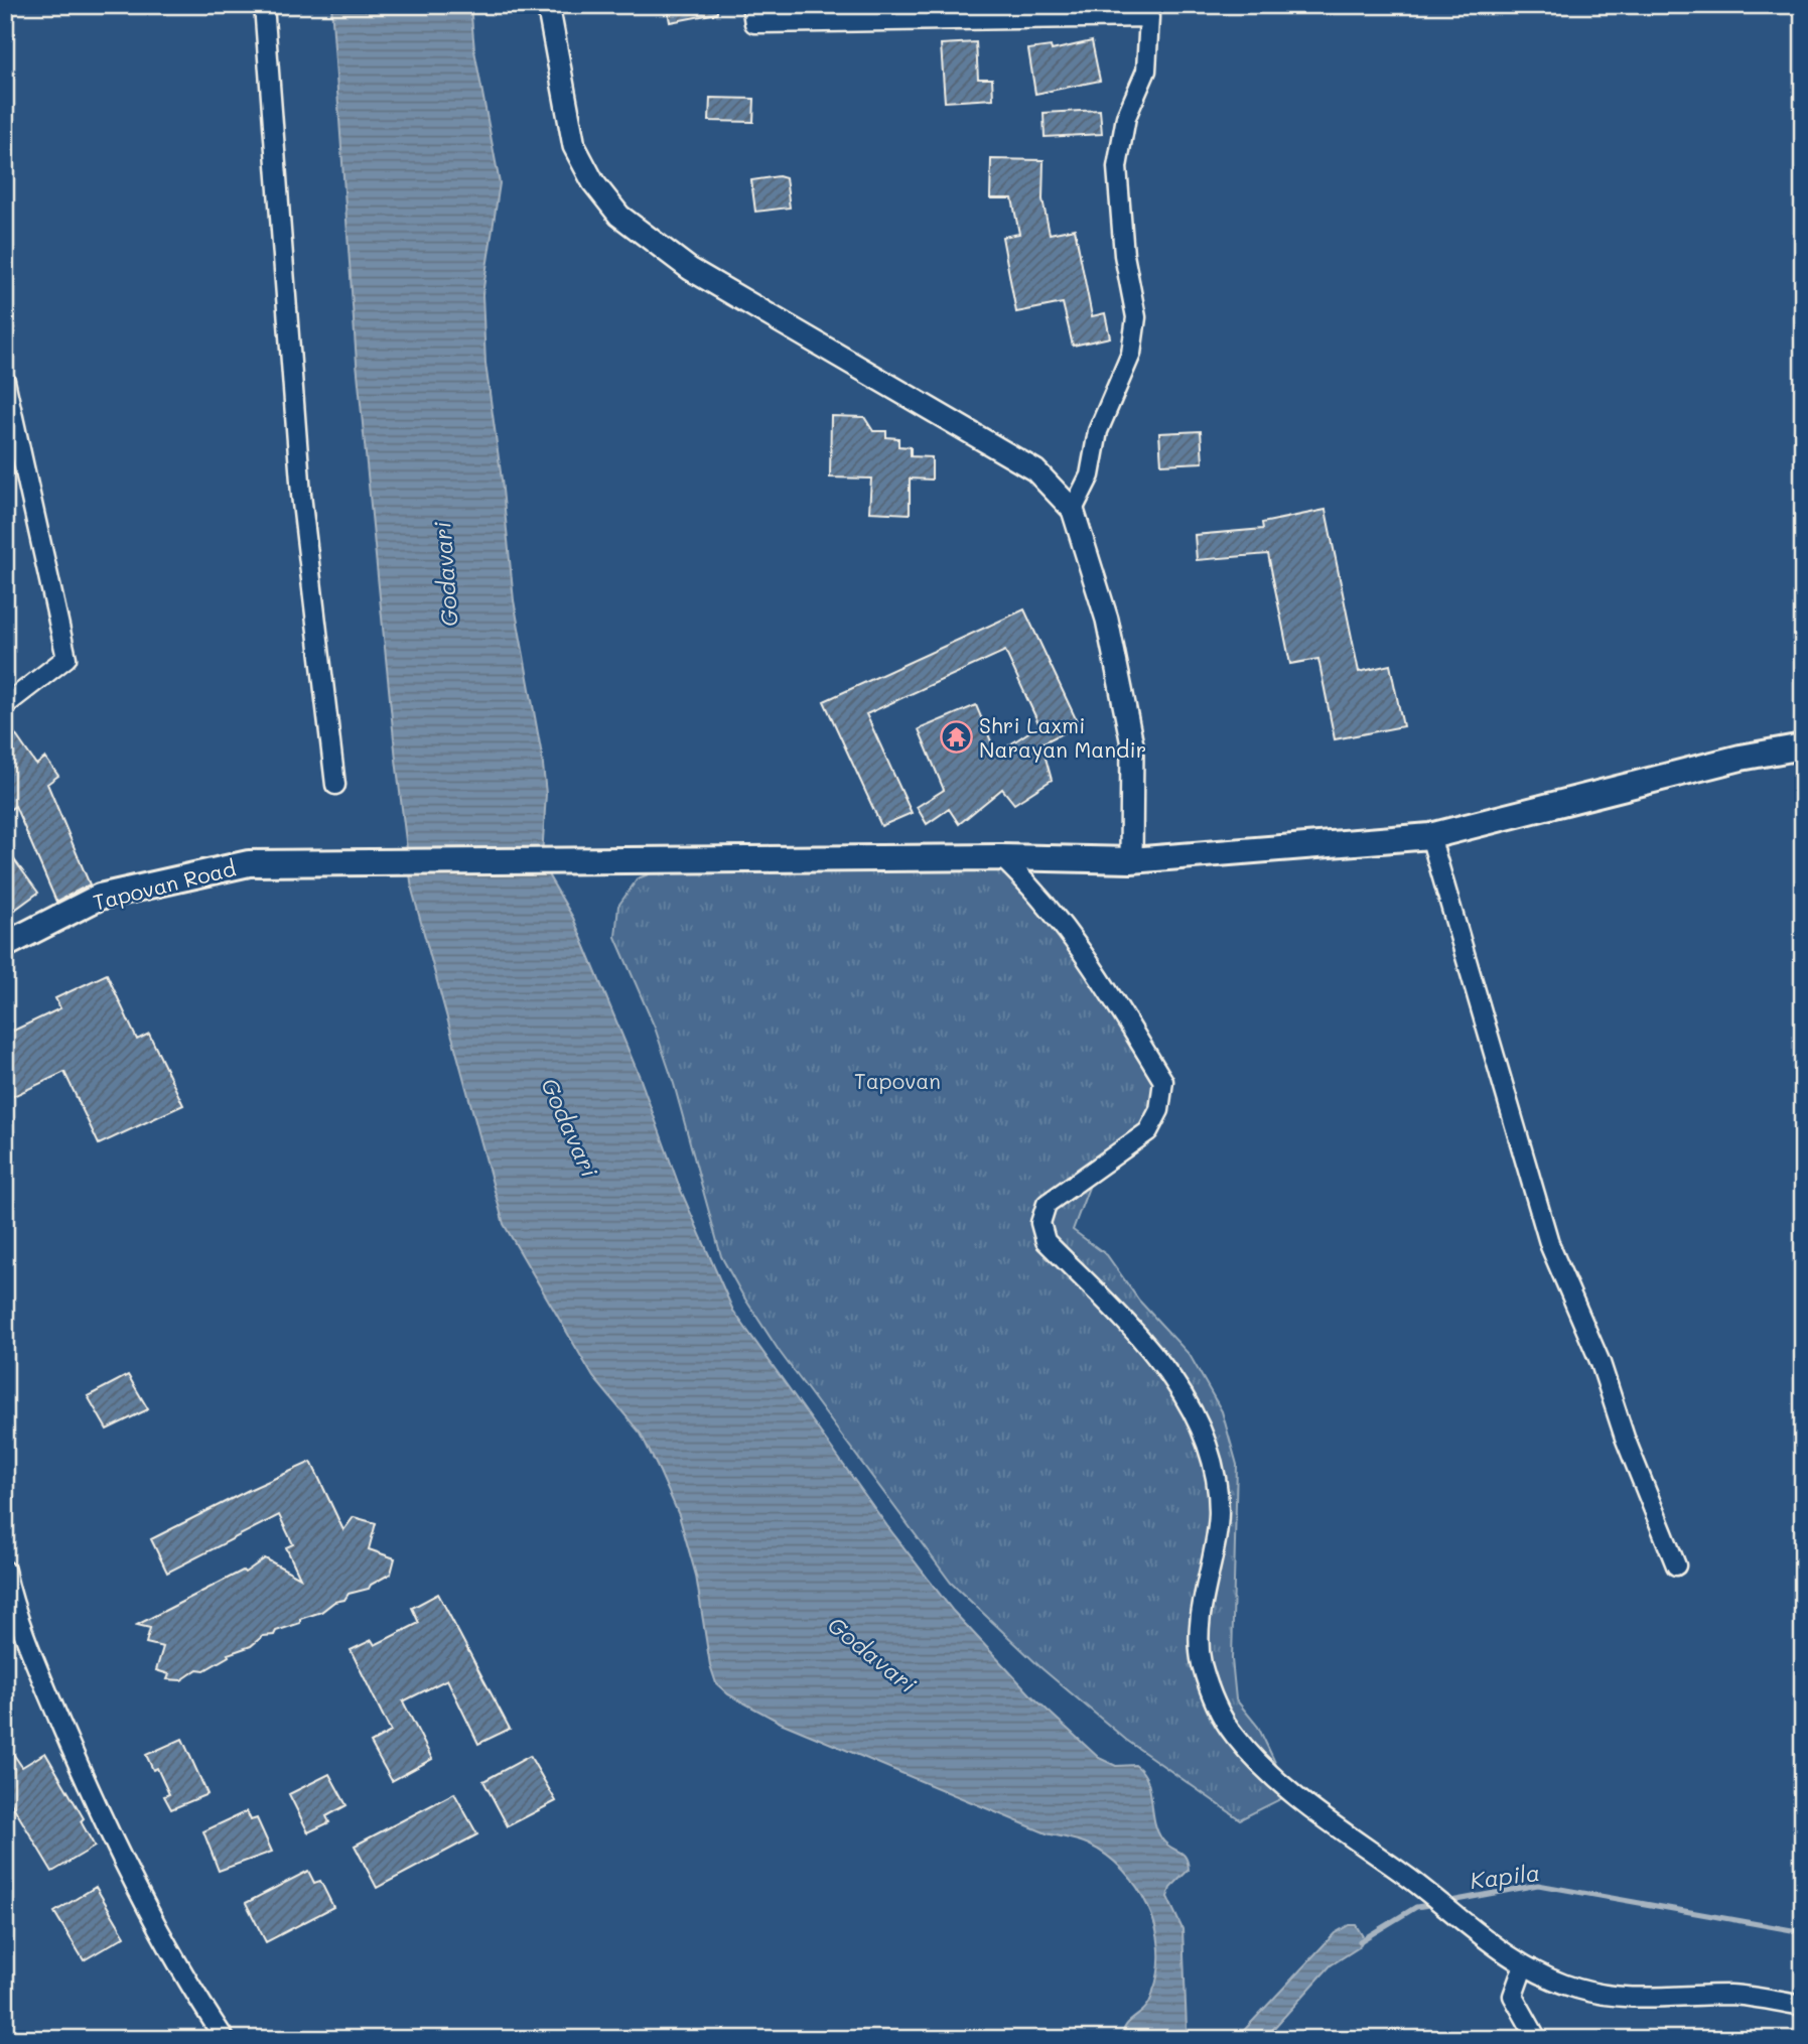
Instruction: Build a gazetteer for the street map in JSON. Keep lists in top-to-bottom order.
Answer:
{
  "streets": {
    "main road": ["Tapovan Road"]
  },
  "water": ["Godavari", "Kapila"],
  "parks": ["Tapovan"],
  "places": {
    "temple": ["Shri Laxmi Narayan Mandir"]
  }
}
